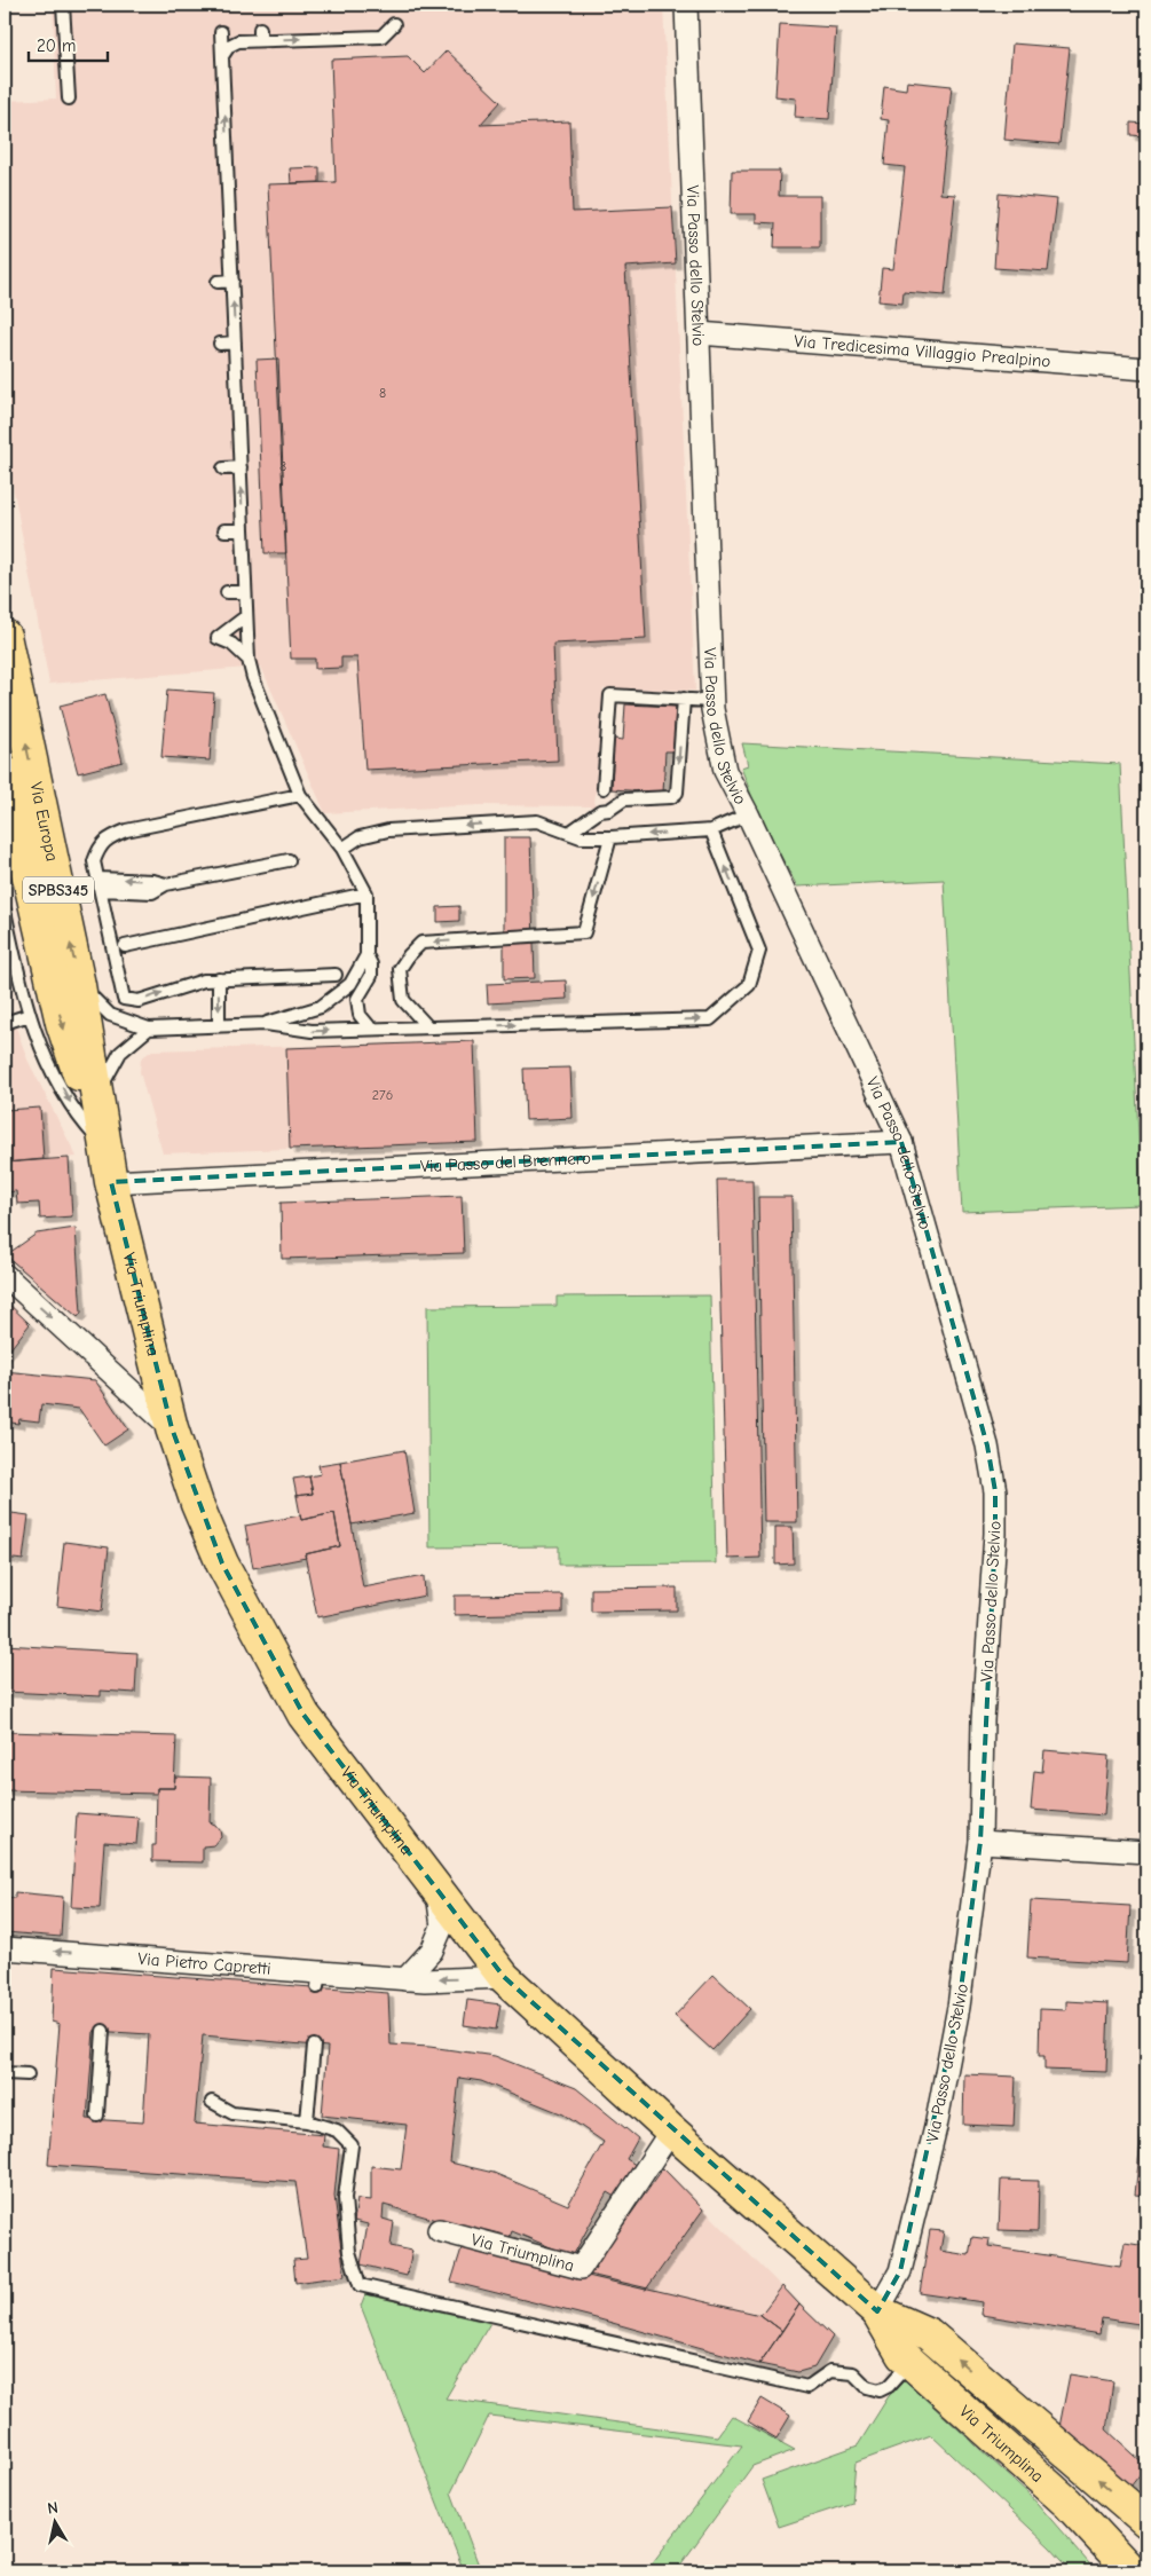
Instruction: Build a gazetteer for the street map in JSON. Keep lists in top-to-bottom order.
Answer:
{
  "streets": {
    "main road": ["Via Europa", "SPBS345", "Via Triumplina"],
    "street": [
      "Via Passo dello Stelvio",
      "Via Tredicesima Villaggio Prealpino",
      "Via Passo del Brennero",
      "Via Pietro Capretti"
    ]
  },
  "crossings": [
    ["Via Passo dello Stelvio", "Via Tredicesima Villaggio Prealpino"],
    ["Via Passo dello Stelvio", "Via Passo del Brennero"],
    ["Via Passo dello Stelvio", "Via Triumplina"],
    ["Via Europa", "Via Passo del Brennero"],
    ["Via Europa", "Via Triumplina"],
    ["Via Passo del Brennero", "Via Triumplina"],
    ["Via Triumplina", "Via Pietro Capretti"]
  ],
  "one_way": ["Via Pietro Capretti"],
  "house_numbers": ["8", "8", "276"],
  "scale_bar": "20 m",
  "north": "top"
}
